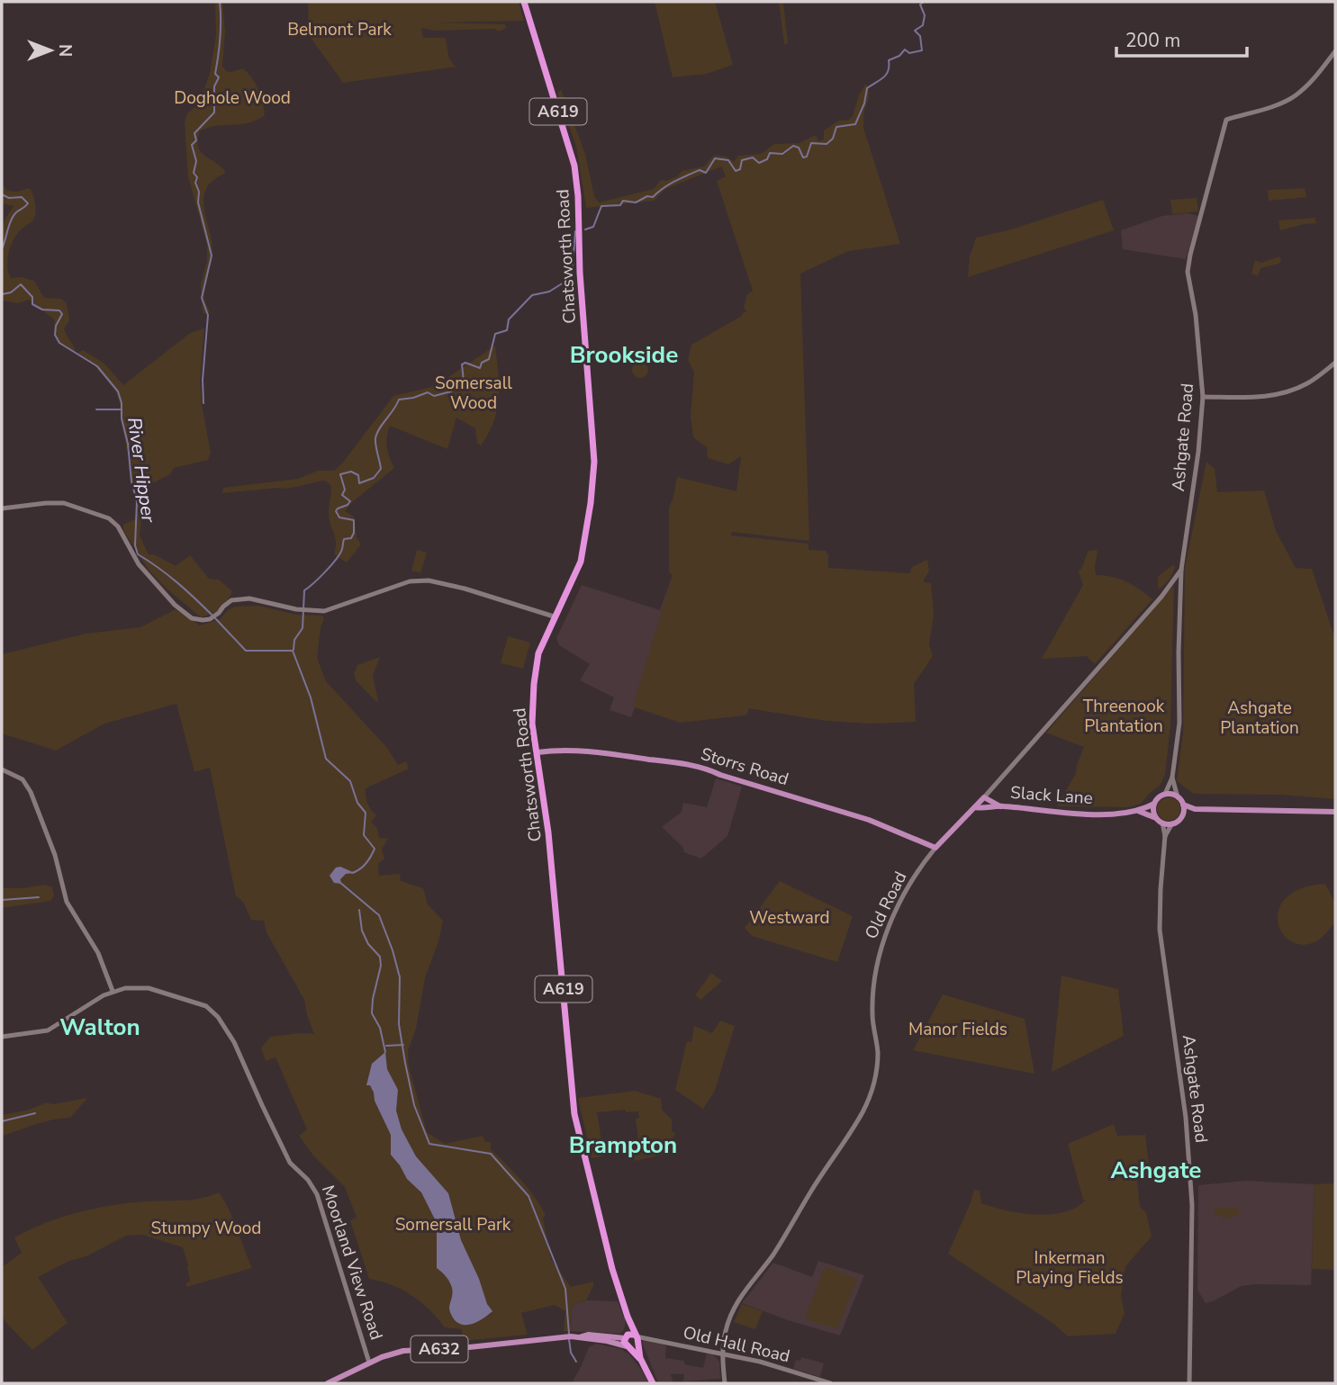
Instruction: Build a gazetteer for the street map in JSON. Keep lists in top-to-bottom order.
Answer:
{
  "streets": {
    "highway": ["A619", "Chatsworth Road"],
    "main road": [
      "Storrs Road",
      "Slack Lane",
      "Old Road",
      "A632"
    ],
    "street": ["Ashgate Road", "Moorland View Road", "Old Hall Road"]
  },
  "crossings": [
    ["Chatsworth Road", "Storrs Road"],
    ["Chatsworth Road", "Old Hall Road"],
    ["Ashgate Road", "Slack Lane"],
    ["Ashgate Road", "Old Road"],
    ["Storrs Road", "Old Road"],
    ["Slack Lane", "Old Road"],
    ["Old Road", "Old Hall Road"],
    ["Moorland View Road", "A632"]
  ],
  "districts": [
    "Brookside",
    "Walton",
    "Brampton",
    "Ashgate"
  ],
  "water": ["River Hipper"],
  "parks": [
    "Belmont Park",
    "Doghole Wood",
    "Somersall Wood",
    "Threenook Plantation",
    "Ashgate Plantation",
    "Westward",
    "Manor Fields",
    "Somersall Park",
    "Stumpy Wood",
    "Inkerman Playing Fields"
  ],
  "scale_bar": "200 m",
  "north": "right"
}
